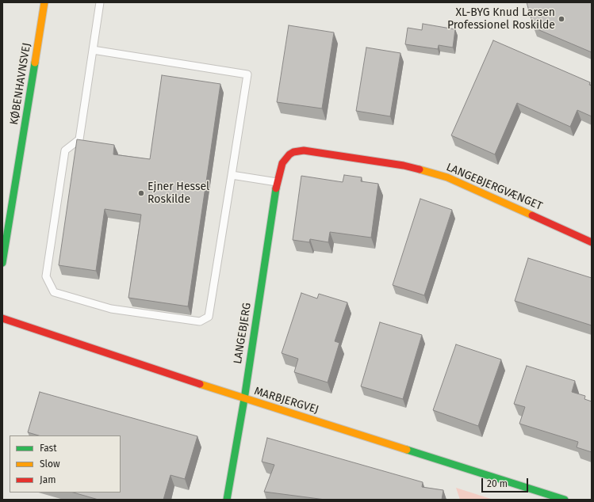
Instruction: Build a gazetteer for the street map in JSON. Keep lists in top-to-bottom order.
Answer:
{
  "streets": {
    "street": [
      "KØBENHAVNSVEJ",
      "LANGEBJERGVÆNGET",
      "LANGEBJERG",
      "MARBJERGVEJ"
    ]
  },
  "crossings": [
    ["LANGEBJERGVÆNGET", "LANGEBJERG"],
    ["LANGEBJERG", "MARBJERGVEJ"]
  ],
  "places": ["XL-BYG Knud Larsen Professionel Roskilde", "Ejner Hessel Roskilde"],
  "legend": ["Fast", "Slow", "Jam"],
  "scale_bar": "20 m"
}
